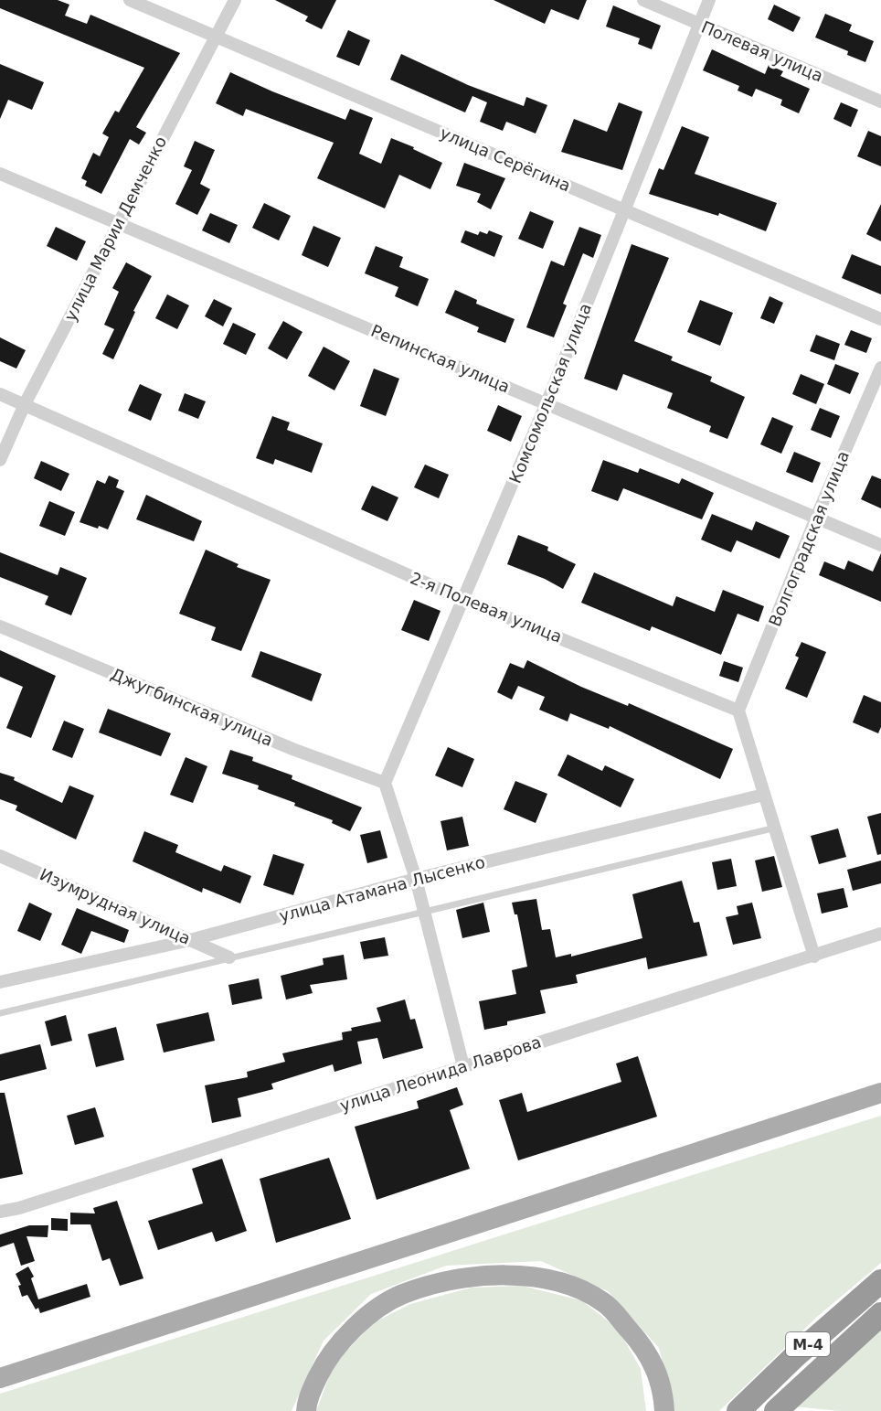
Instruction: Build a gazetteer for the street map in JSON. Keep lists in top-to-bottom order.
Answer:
{
  "streets": {
    "highway": ["М-4"],
    "street": [
      "Полевая улица",
      "улица Серёгина",
      "улица Марии Демченко",
      "Репинская улица",
      "Комсомольская улица",
      "Волгоградская улица",
      "2-я Полевая улица",
      "Джугбинская улица",
      "улица Атамана Лысенко",
      "Изумрудная улица",
      "улица Леонида Лаврова"
    ]
  },
  "crossings": [
    ["Полевая улица", "Комсомольская улица"],
    ["улица Серёгина", "улица Марии Демченко"],
    ["улица Серёгина", "Комсомольская улица"],
    ["улица Марии Демченко", "Репинская улица"],
    ["улица Марии Демченко", "2-я Полевая улица"],
    ["Репинская улица", "Комсомольская улица"],
    ["Репинская улица", "Волгоградская улица"],
    ["Комсомольская улица", "2-я Полевая улица"],
    ["Комсомольская улица", "Джугбинская улица"],
    ["Волгоградская улица", "2-я Полевая улица"],
    ["улица Атамана Лысенко", "Изумрудная улица"]
  ]
}
